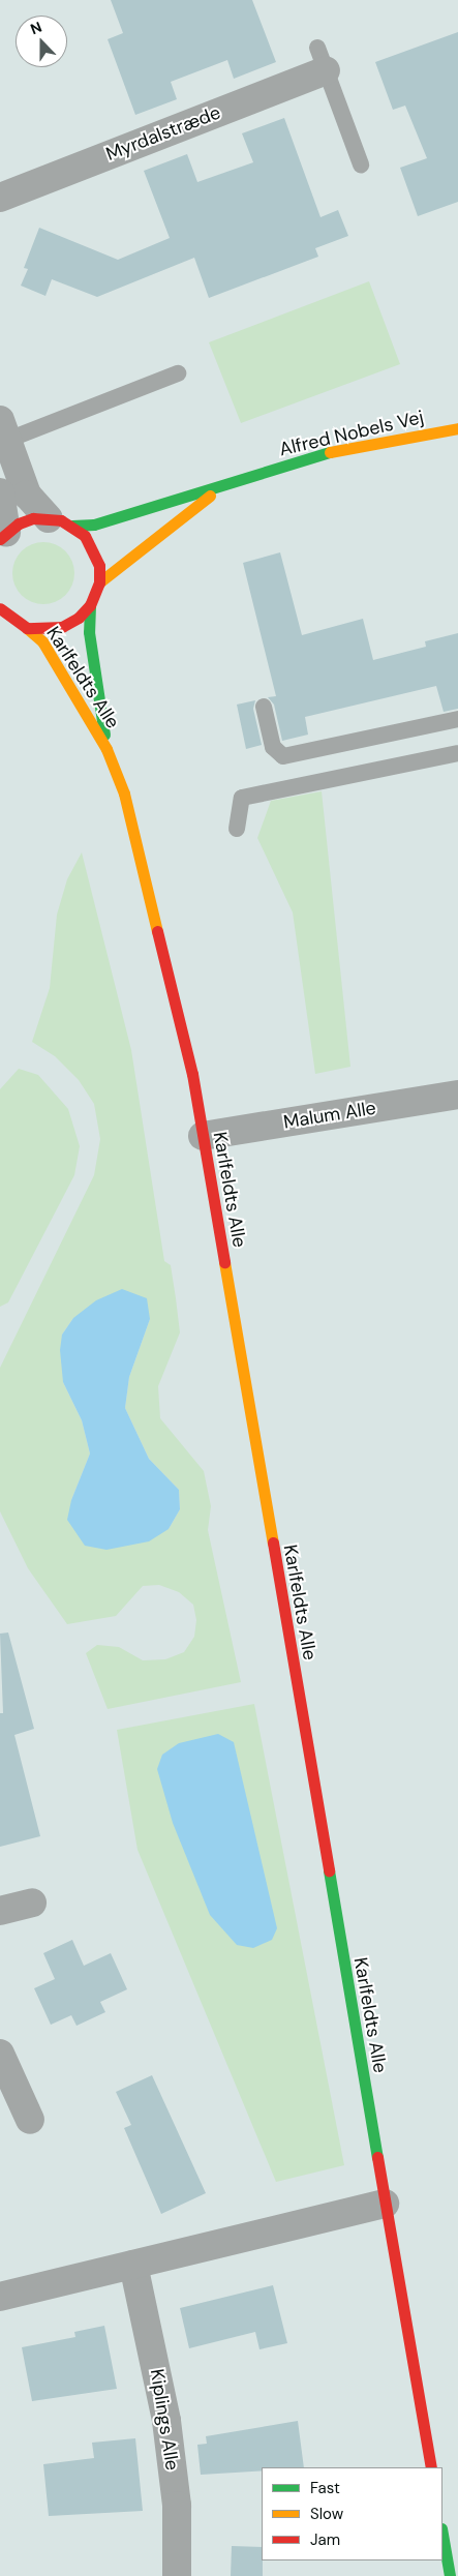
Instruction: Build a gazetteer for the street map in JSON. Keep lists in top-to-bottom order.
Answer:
{
  "streets": {
    "street": [
      "Myrdalstræde",
      "Alfred Nobels Vej",
      "Karlfeldts Alle",
      "Malum Alle",
      "Kiplings Alle"
    ]
  },
  "crossings": [
    ["Karlfeldts Alle", "Malum Alle"]
  ],
  "legend": ["Fast", "Slow", "Jam"],
  "north": "top"
}
